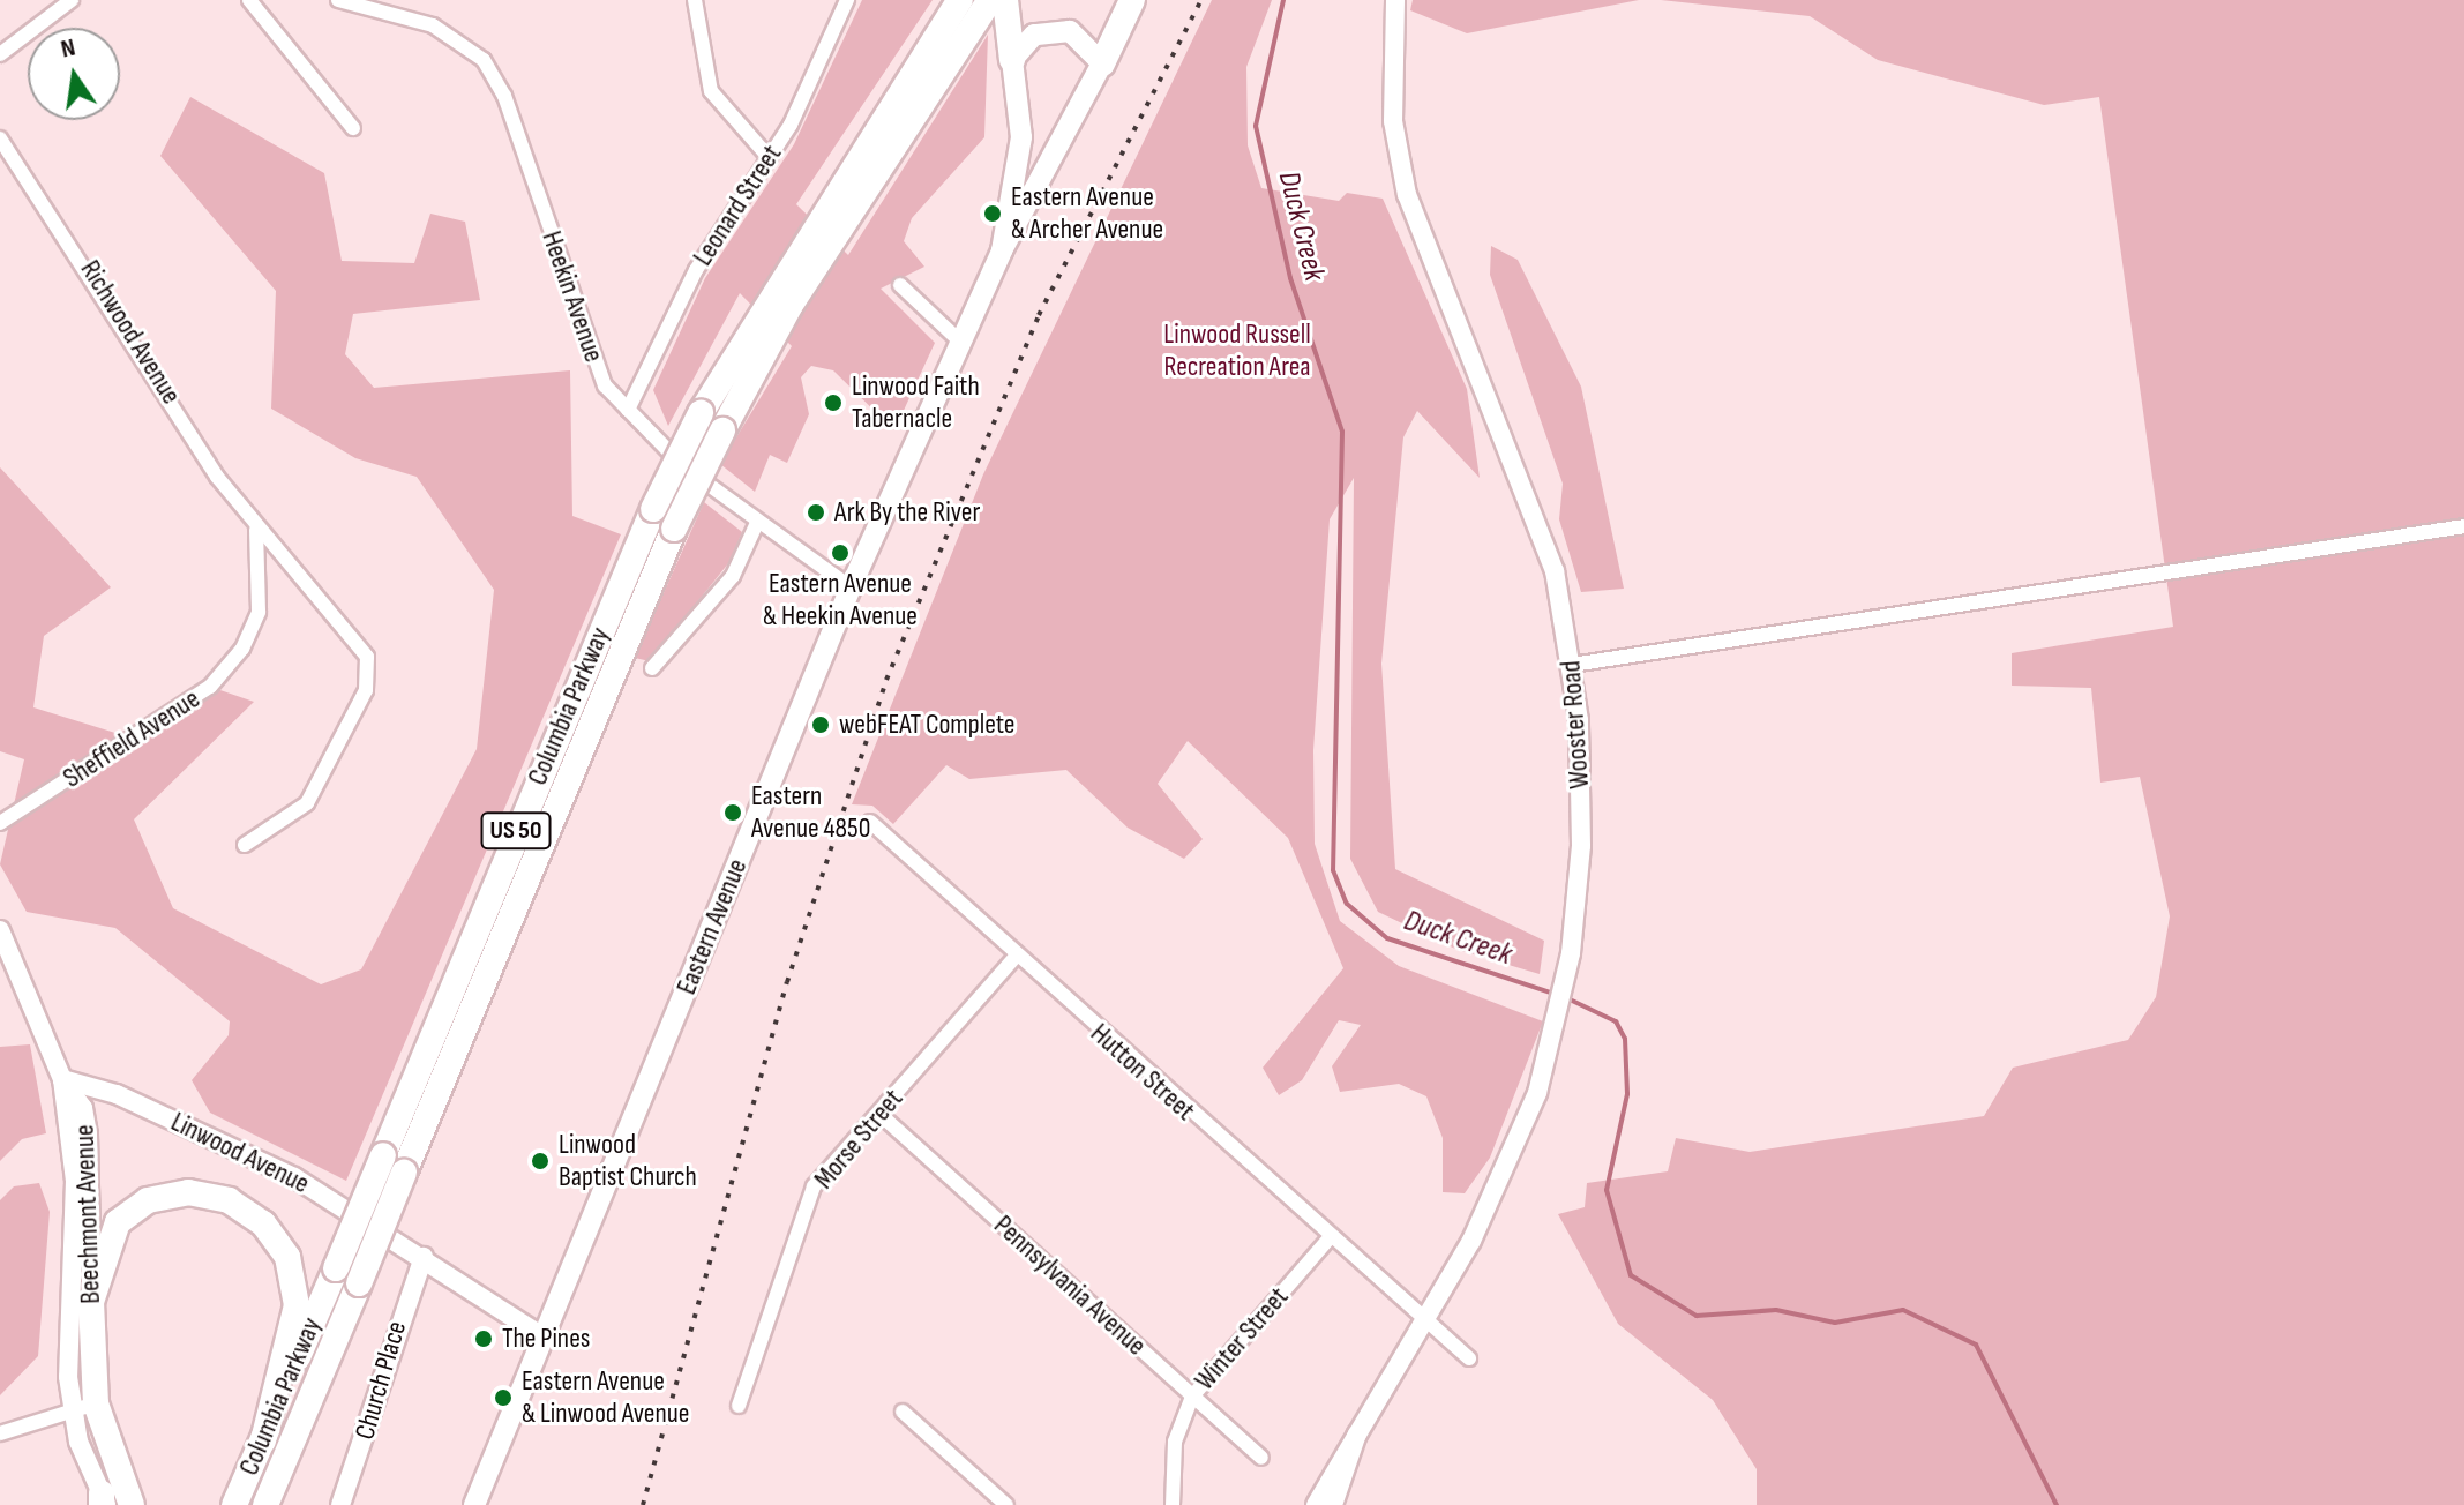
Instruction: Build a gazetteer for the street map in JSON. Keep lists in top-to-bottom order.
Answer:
{
  "streets": {
    "highway": ["Columbia Parkway", "US 50", "Beechmont Avenue"],
    "main road": ["Eastern Avenue"],
    "street": [
      "Leonard Street",
      "Heekin Avenue",
      "Richwood Avenue",
      "Wooster Road",
      "Sheffield Avenue",
      "Hutton Street",
      "Morse Street",
      "Linwood Avenue",
      "Pennsylvania Avenue",
      "Winter Street",
      "Church Place"
    ]
  },
  "crossings": [
    ["Leonard Street", "Heekin Avenue"],
    ["Heekin Avenue", "Eastern Avenue"],
    ["Richwood Avenue", "Sheffield Avenue"],
    ["Wooster Road", "Hutton Street"],
    ["Eastern Avenue", "Linwood Avenue"],
    ["Hutton Street", "Morse Street"],
    ["Hutton Street", "Winter Street"],
    ["Morse Street", "Pennsylvania Avenue"],
    ["Linwood Avenue", "Beechmont Avenue"],
    ["Linwood Avenue", "Church Place"],
    ["Pennsylvania Avenue", "Winter Street"]
  ],
  "water": ["Duck Creek"],
  "parks": ["Linwood Russell Recreation Area"],
  "places": [
    "Eastern Avenue & Archer Avenue",
    "Linwood Faith Tabernacle",
    "Ark By the River",
    "Eastern Avenue & Heekin Avenue",
    "webFEAT Complete",
    "Eastern Avenue 4850",
    "Linwood Baptist Church",
    "The Pines",
    "Eastern Avenue & Linwood Avenue"
  ],
  "north": "top"
}
